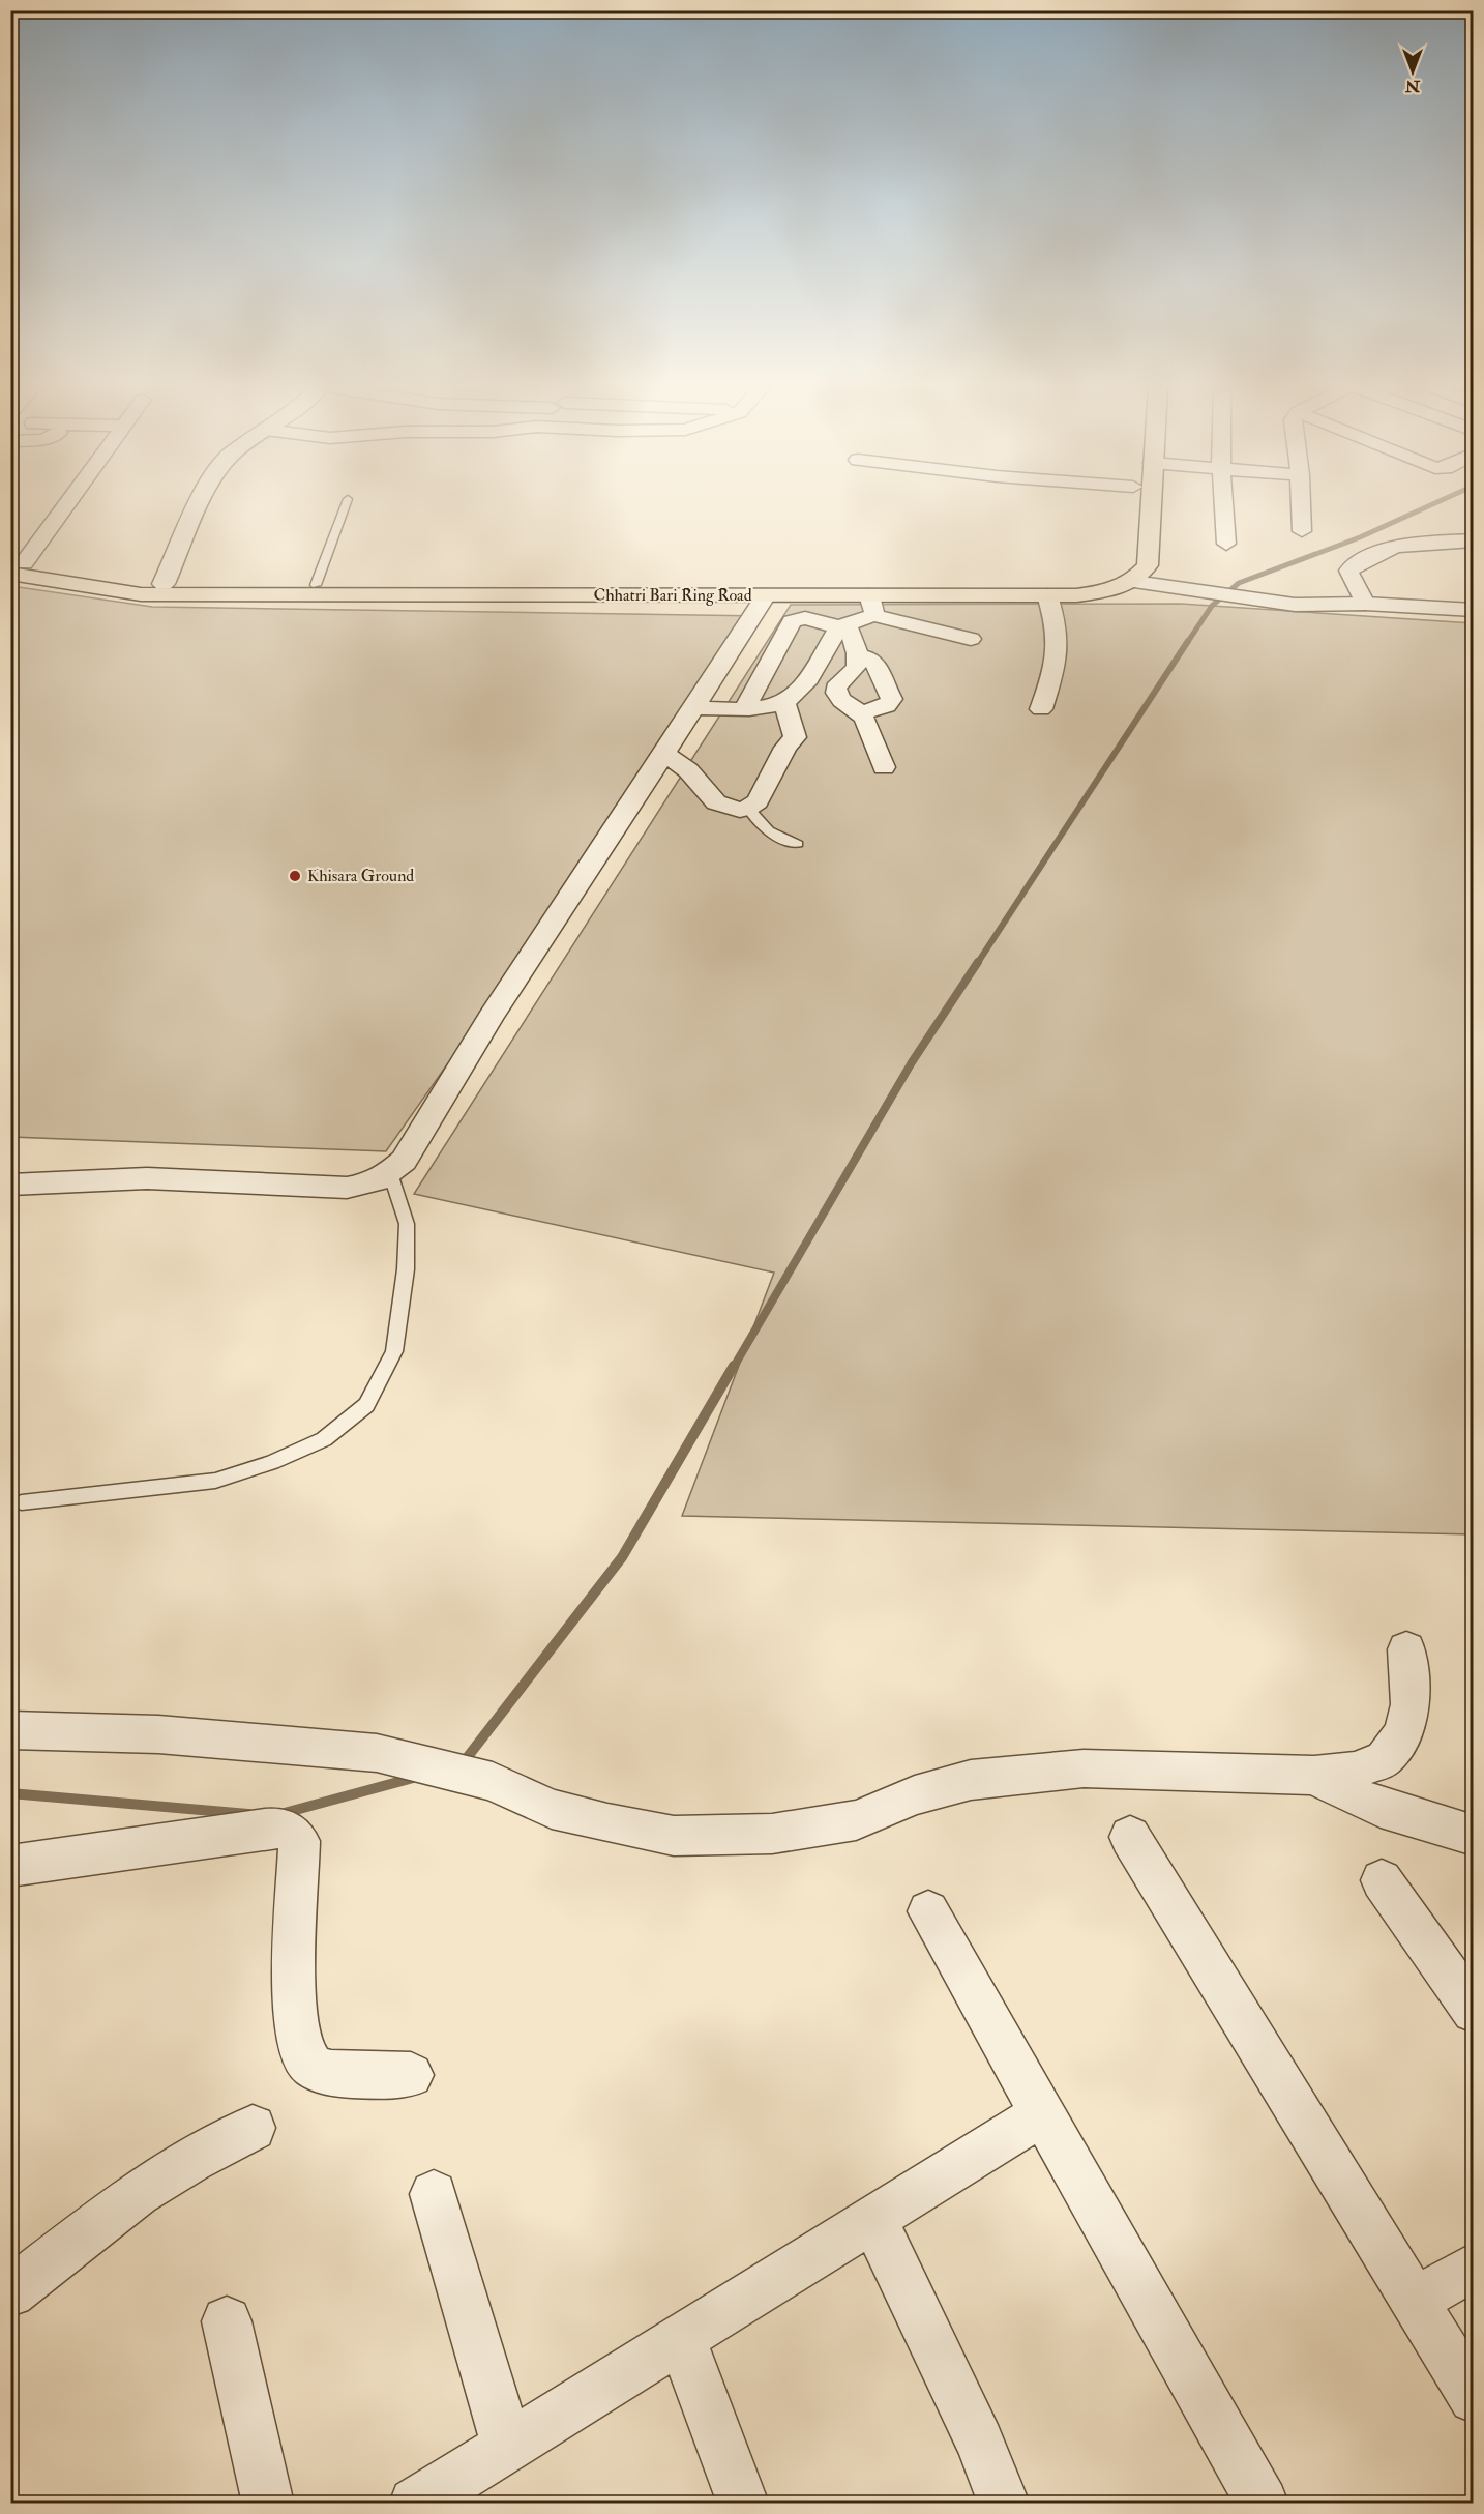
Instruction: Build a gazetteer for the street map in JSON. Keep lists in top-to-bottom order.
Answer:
{
  "streets": {
    "main road": ["Chhatri Bari Ring Road"]
  },
  "places": ["Khisara Ground"],
  "north": "bottom"
}
